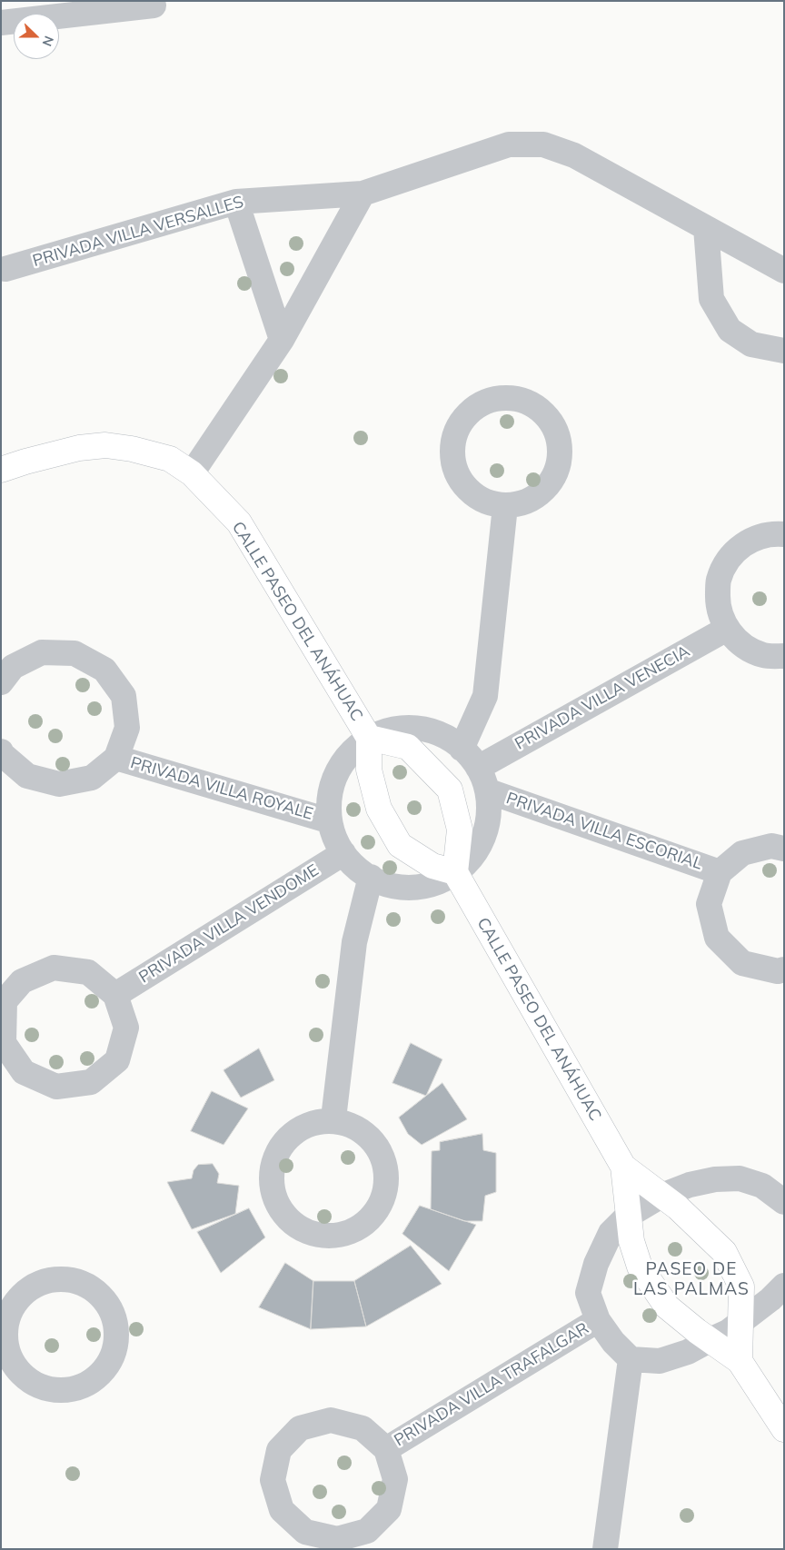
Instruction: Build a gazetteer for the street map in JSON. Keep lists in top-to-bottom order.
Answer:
{
  "streets": {
    "street": [
      "PRIVADA VILLA VERSALLES",
      "CALLE PASEO DEL ANÁHUAC",
      "PRIVADA VILLA VENECIA",
      "PRIVADA VILLA ROYALE",
      "PRIVADA VILLA ESCORIAL",
      "PRIVADA VILLA VENDOME",
      "PRIVADA VILLA TRAFALGAR"
    ]
  },
  "districts": ["PASEO DE LAS PALMAS"],
  "north": "right"
}
